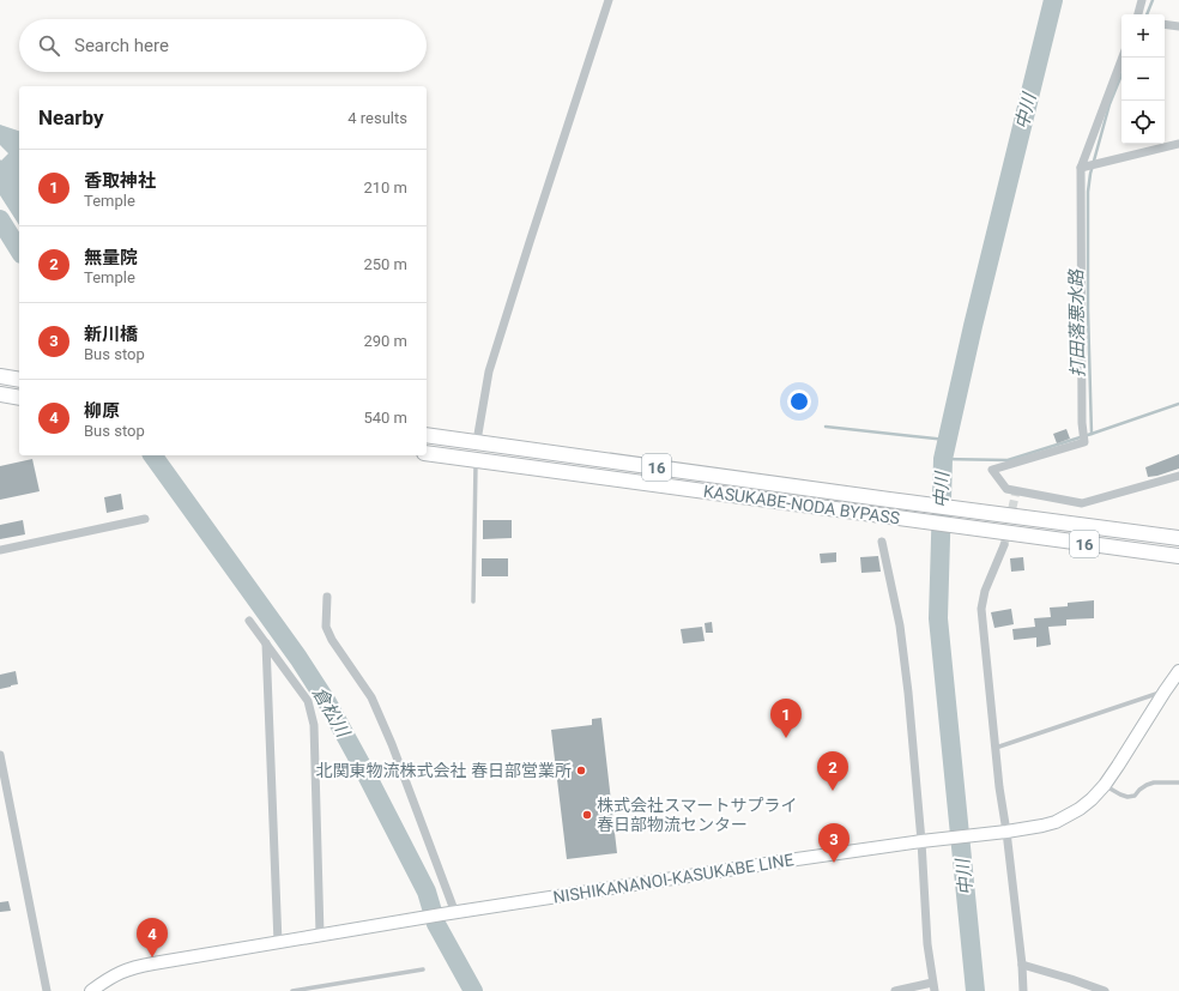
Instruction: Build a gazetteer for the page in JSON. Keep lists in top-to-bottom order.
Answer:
{
  "streets": {
    "highway": ["16", "KASUKABE-NODA BYPASS"],
    "main road": ["NISHIKANANOI-KASUKABE LINE"]
  },
  "water": ["中川", "打田落悪水路", "倉松川"],
  "places": ["北関東物流株式会社 春日部営業所", "株式会社スマートサプライ 春日部物流センター"],
  "page": {
    "map_buttons": ["+", "−"],
    "search": "Search here",
    "heading": ["Nearby", "4 results"],
    "list": [
      {
        "mark": "1",
        "name": "香取神社",
        "note": "Temple",
        "value": "210 m"
      },
      {
        "mark": "2",
        "name": "無量院",
        "note": "Temple",
        "value": "250 m"
      },
      {
        "mark": "3",
        "name": "新川橋",
        "note": "Bus stop",
        "value": "290 m"
      },
      {
        "mark": "4",
        "name": "柳原",
        "note": "Bus stop",
        "value": "540 m"
      }
    ],
    "pins": [
      "1",
      "2",
      "3",
      "4"
    ]
  }
}
